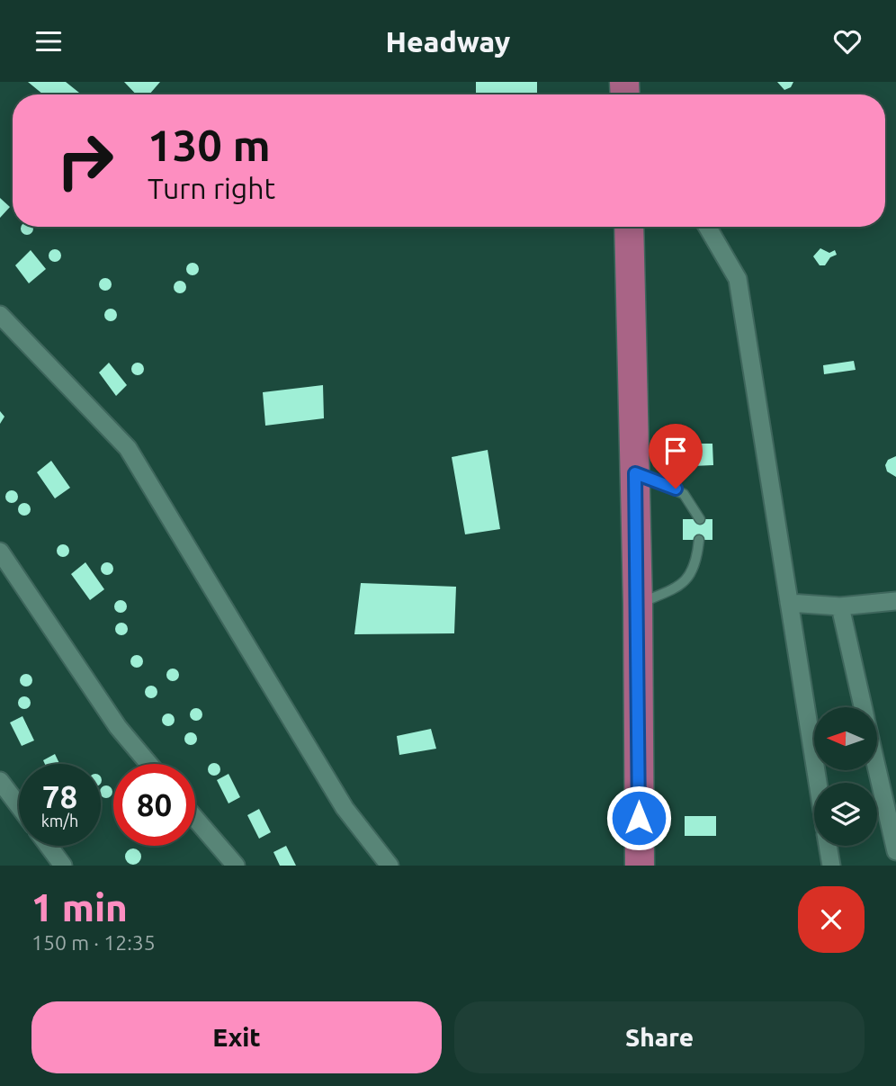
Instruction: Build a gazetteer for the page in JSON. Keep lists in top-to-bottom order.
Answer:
{
  "north": "left",
  "page": {
    "header": "Headway",
    "turn": ["130 m", "Turn right"],
    "speed": "78 km/h",
    "limit": "80",
    "heading": ["1 min", "150 m · 12:35"],
    "buttons": ["Exit", "Share"]
  }
}
